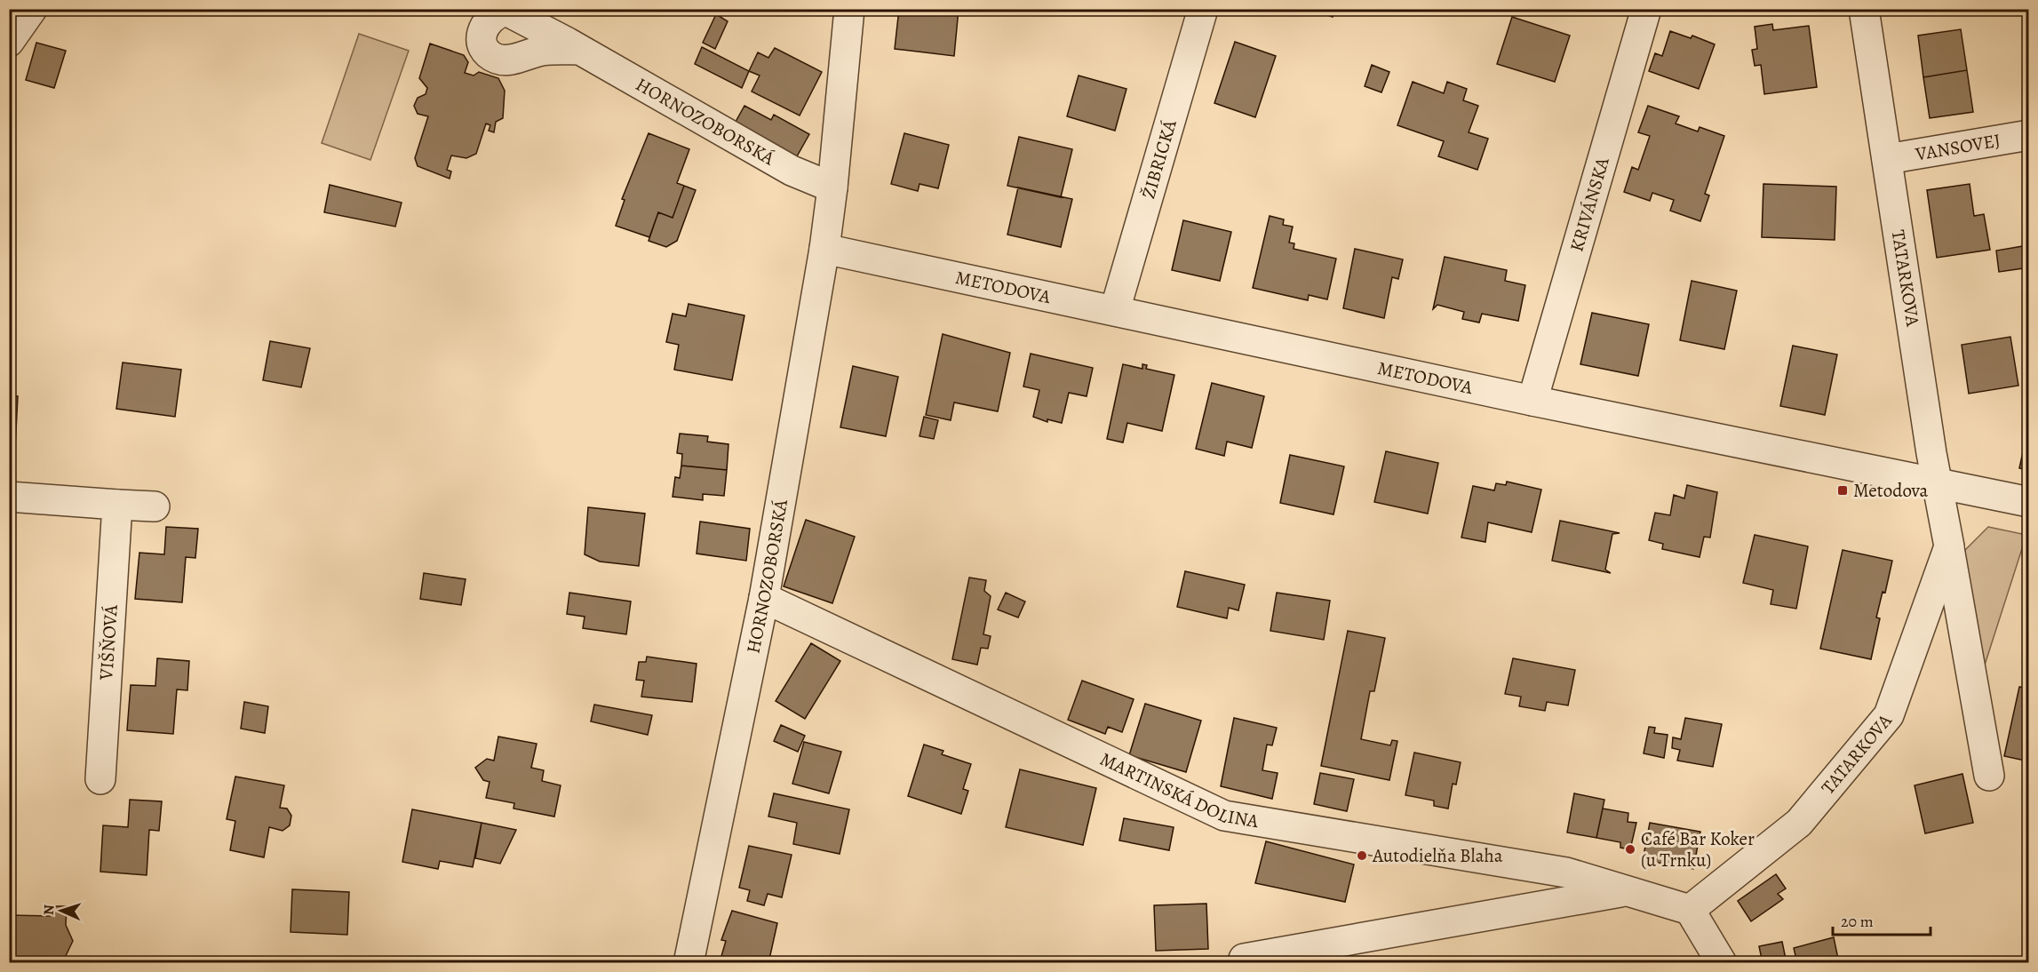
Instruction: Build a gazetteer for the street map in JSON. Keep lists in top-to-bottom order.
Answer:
{
  "streets": {
    "street": [
      "HORNOZOBORSKÁ",
      "VANSOVEJ",
      "ŽIBRICKÁ",
      "KRIVÁNSKA",
      "TATARKOVA",
      "METODOVA",
      "VIŠŇOVÁ",
      "MARTINSKÁ DOLINA"
    ]
  },
  "crossings": [
    ["HORNOZOBORSKÁ", "METODOVA"],
    ["HORNOZOBORSKÁ", "MARTINSKÁ DOLINA"],
    ["VANSOVEJ", "TATARKOVA"],
    ["ŽIBRICKÁ", "METODOVA"],
    ["KRIVÁNSKA", "METODOVA"],
    ["TATARKOVA", "METODOVA"],
    ["TATARKOVA", "MARTINSKÁ DOLINA"]
  ],
  "places": {
    "transit": ["Metodova"],
    "other": ["Café Bar Koker (u Trnku)", "Autodielňa Blaha"]
  },
  "scale_bar": "20 m",
  "north": "left"
}
